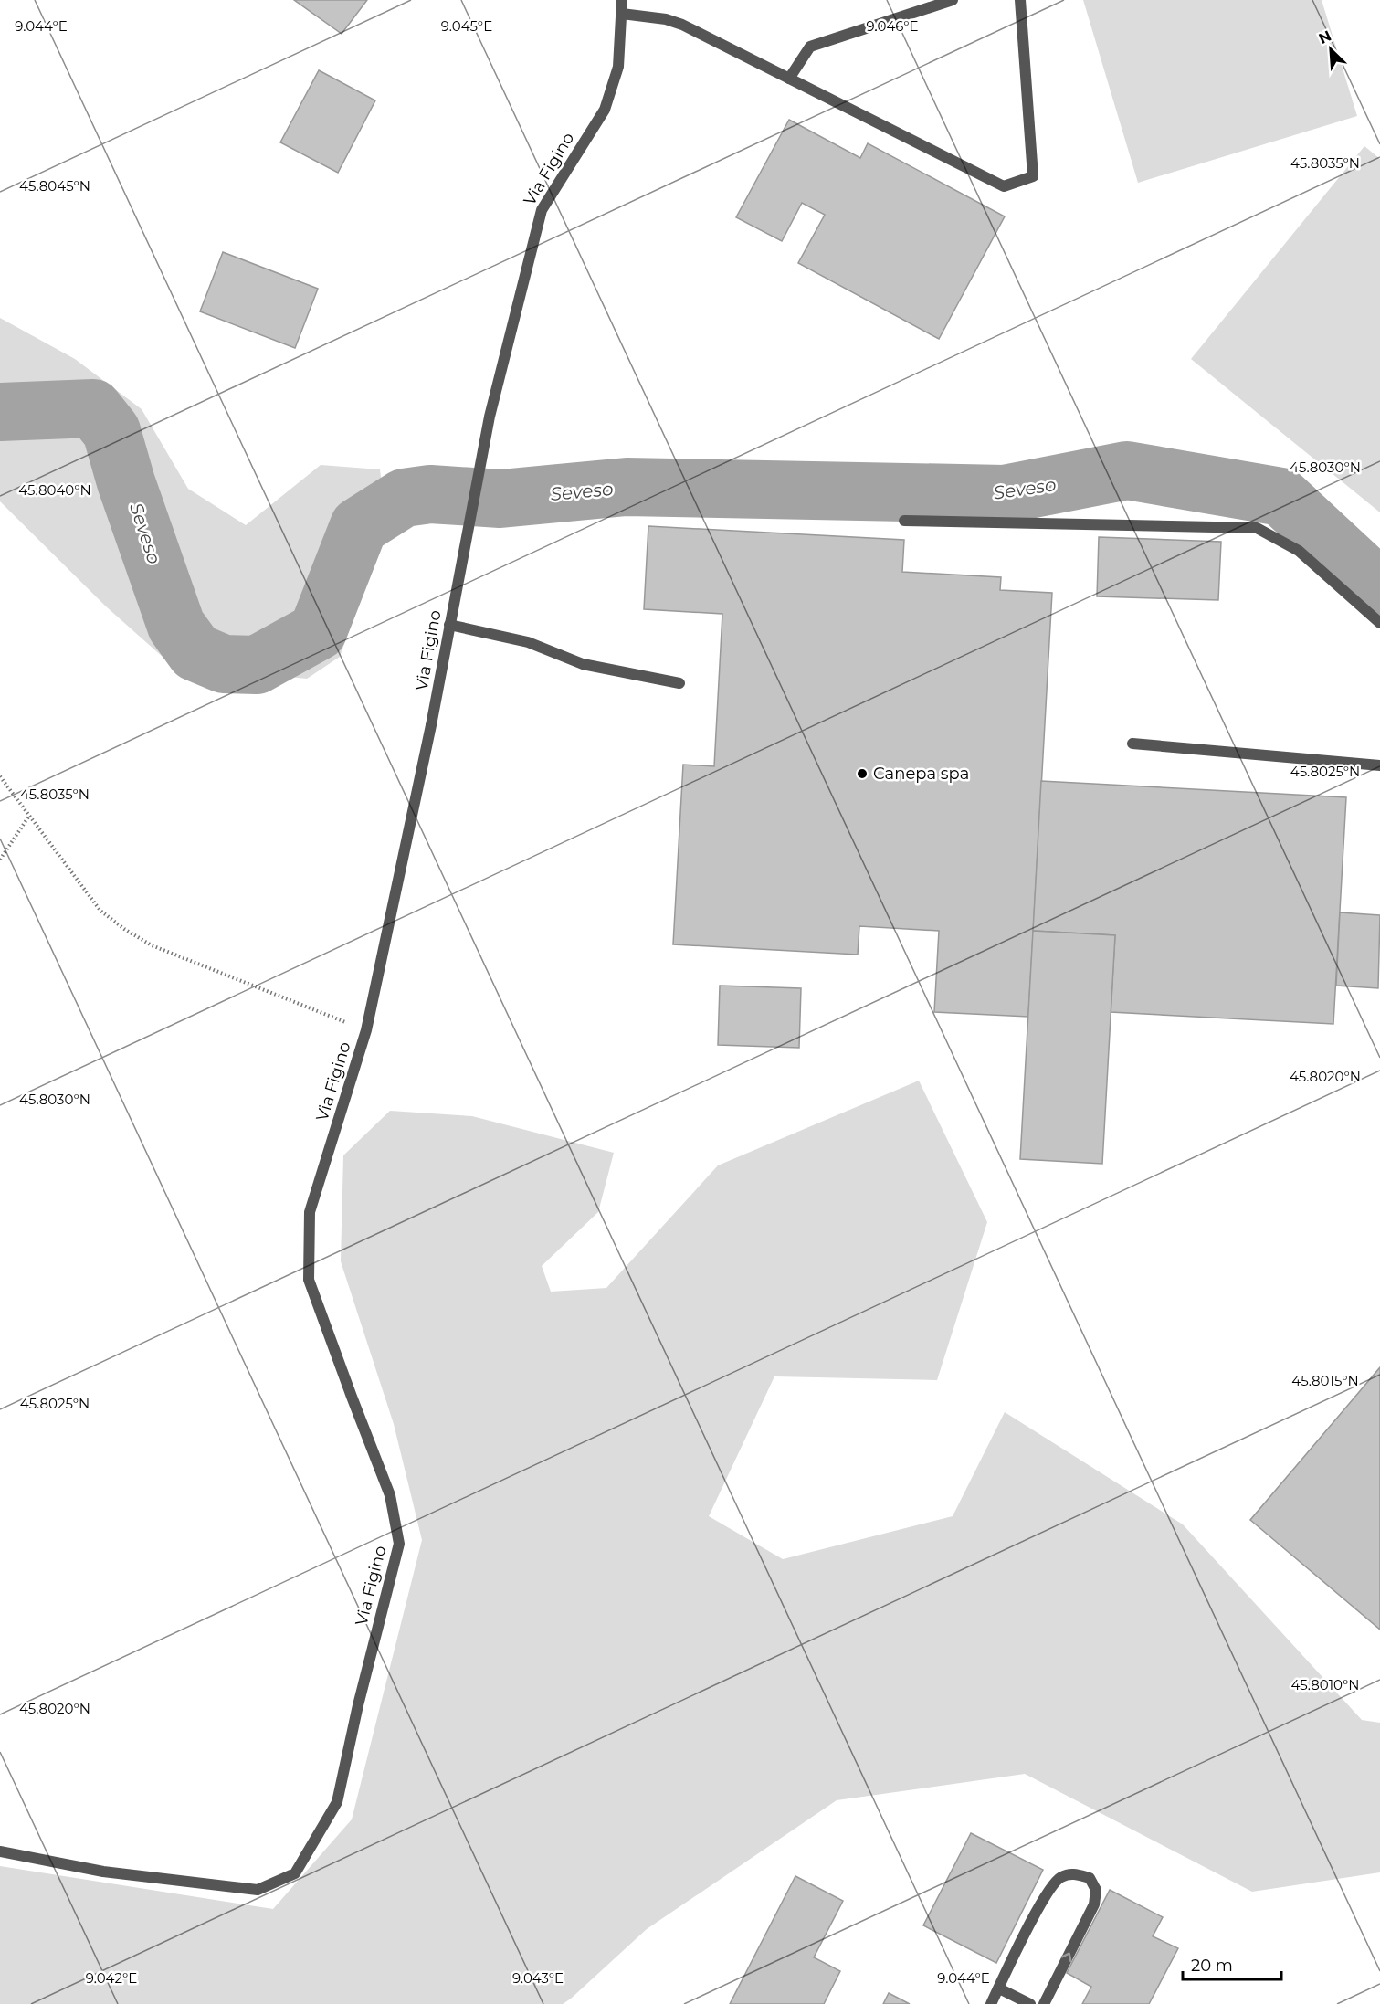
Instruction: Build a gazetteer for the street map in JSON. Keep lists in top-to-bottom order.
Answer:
{
  "streets": {
    "street": ["Via Figino"]
  },
  "water": ["Seveso"],
  "places": ["Canepa spa"],
  "scale_bar": "20 m",
  "north": "top left",
  "coordinates": [
    "9.045°E",
    "9.046°E",
    "9.044°E",
    "45.8035°N",
    "45.8045°N",
    "45.8030°N",
    "45.8040°N",
    "45.8025°N",
    "45.8020°N",
    "45.8015°N",
    "45.8010°N",
    "9.042°E",
    "9.043°E"
  ]
}
